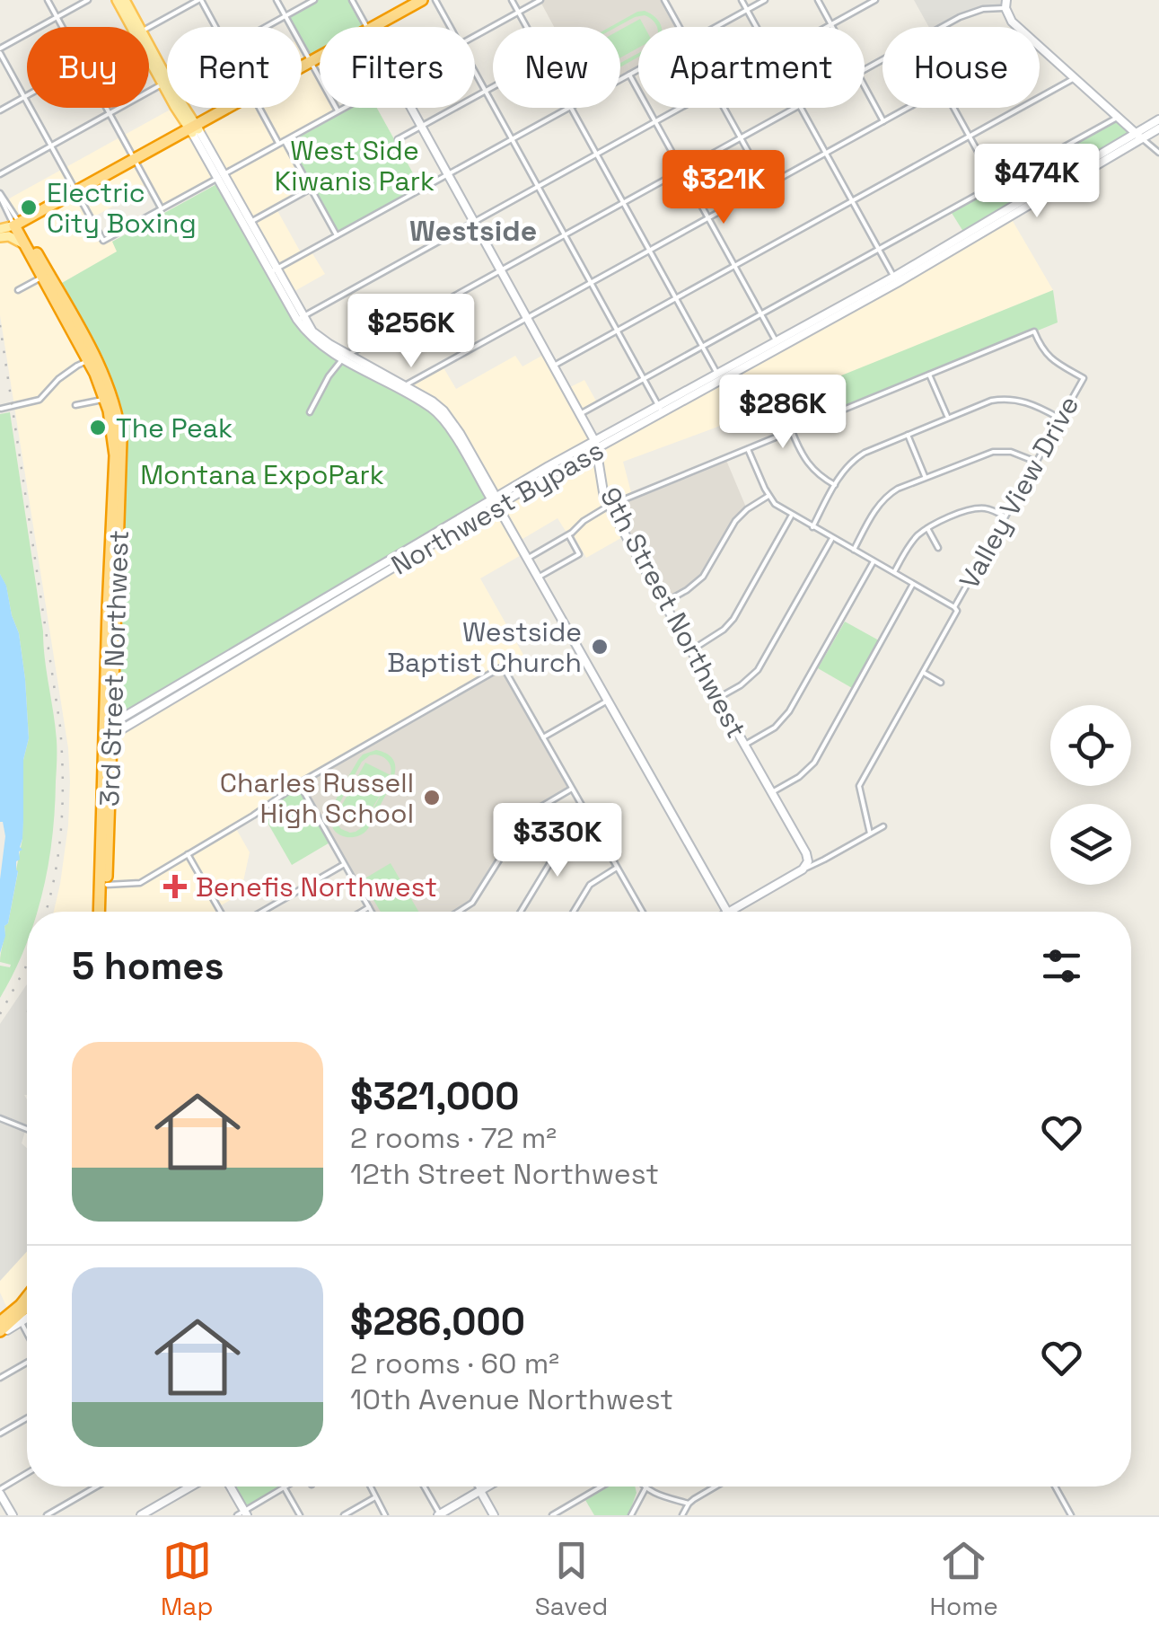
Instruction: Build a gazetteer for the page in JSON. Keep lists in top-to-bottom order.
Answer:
{
  "streets": {
    "highway": ["3rd Street Northwest"],
    "main road": ["Northwest Bypass", "9th Street Northwest"],
    "street": ["Valley View Drive"]
  },
  "crossings": [
    ["Northwest Bypass", "9th Street Northwest"],
    ["Northwest Bypass", "3rd Street Northwest"]
  ],
  "districts": ["Westside"],
  "parks": ["West Side Kiwanis Park", "Montana ExpoPark"],
  "places": {
    "other": [
      "Electric City Boxing",
      "The Peak",
      "Westside Baptist Church",
      "Charles Russell High School"
    ],
    "health": ["Benefis Northwest"]
  },
  "page": {
    "chip": [
      "Buy",
      "Rent",
      "Filters",
      "New",
      "Apartment",
      "House"
    ],
    "price": [
      "$474K",
      "$321K",
      "$256K",
      "$286K",
      "$330K"
    ],
    "heading": "5 homes",
    "list": [
      {
        "name": "$321,000",
        "note": "2 rooms · 72 m² · 12th Street Northwest"
      },
      {
        "name": "$286,000",
        "note": "2 rooms · 60 m² · 10th Avenue Northwest"
      }
    ],
    "tabs": ["Map", "Saved", "Home"]
  }
}
